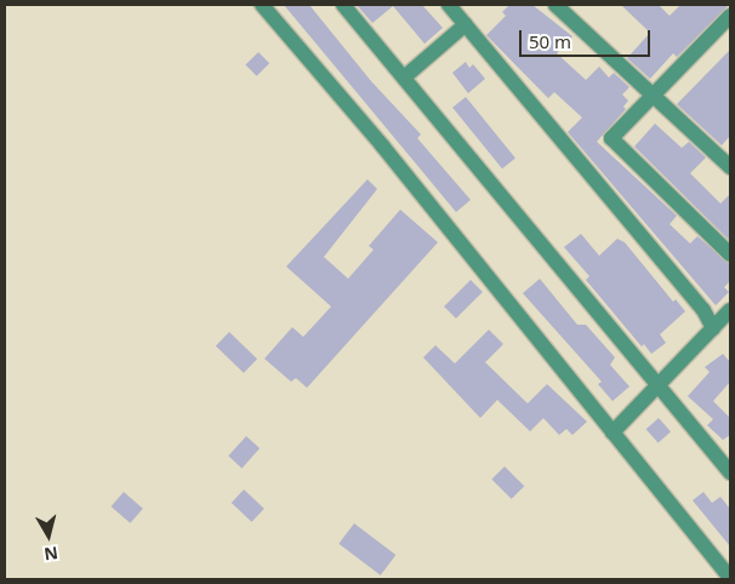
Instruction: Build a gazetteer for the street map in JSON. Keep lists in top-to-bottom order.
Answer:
{
  "scale_bar": "50 m",
  "north": "bottom"
}
